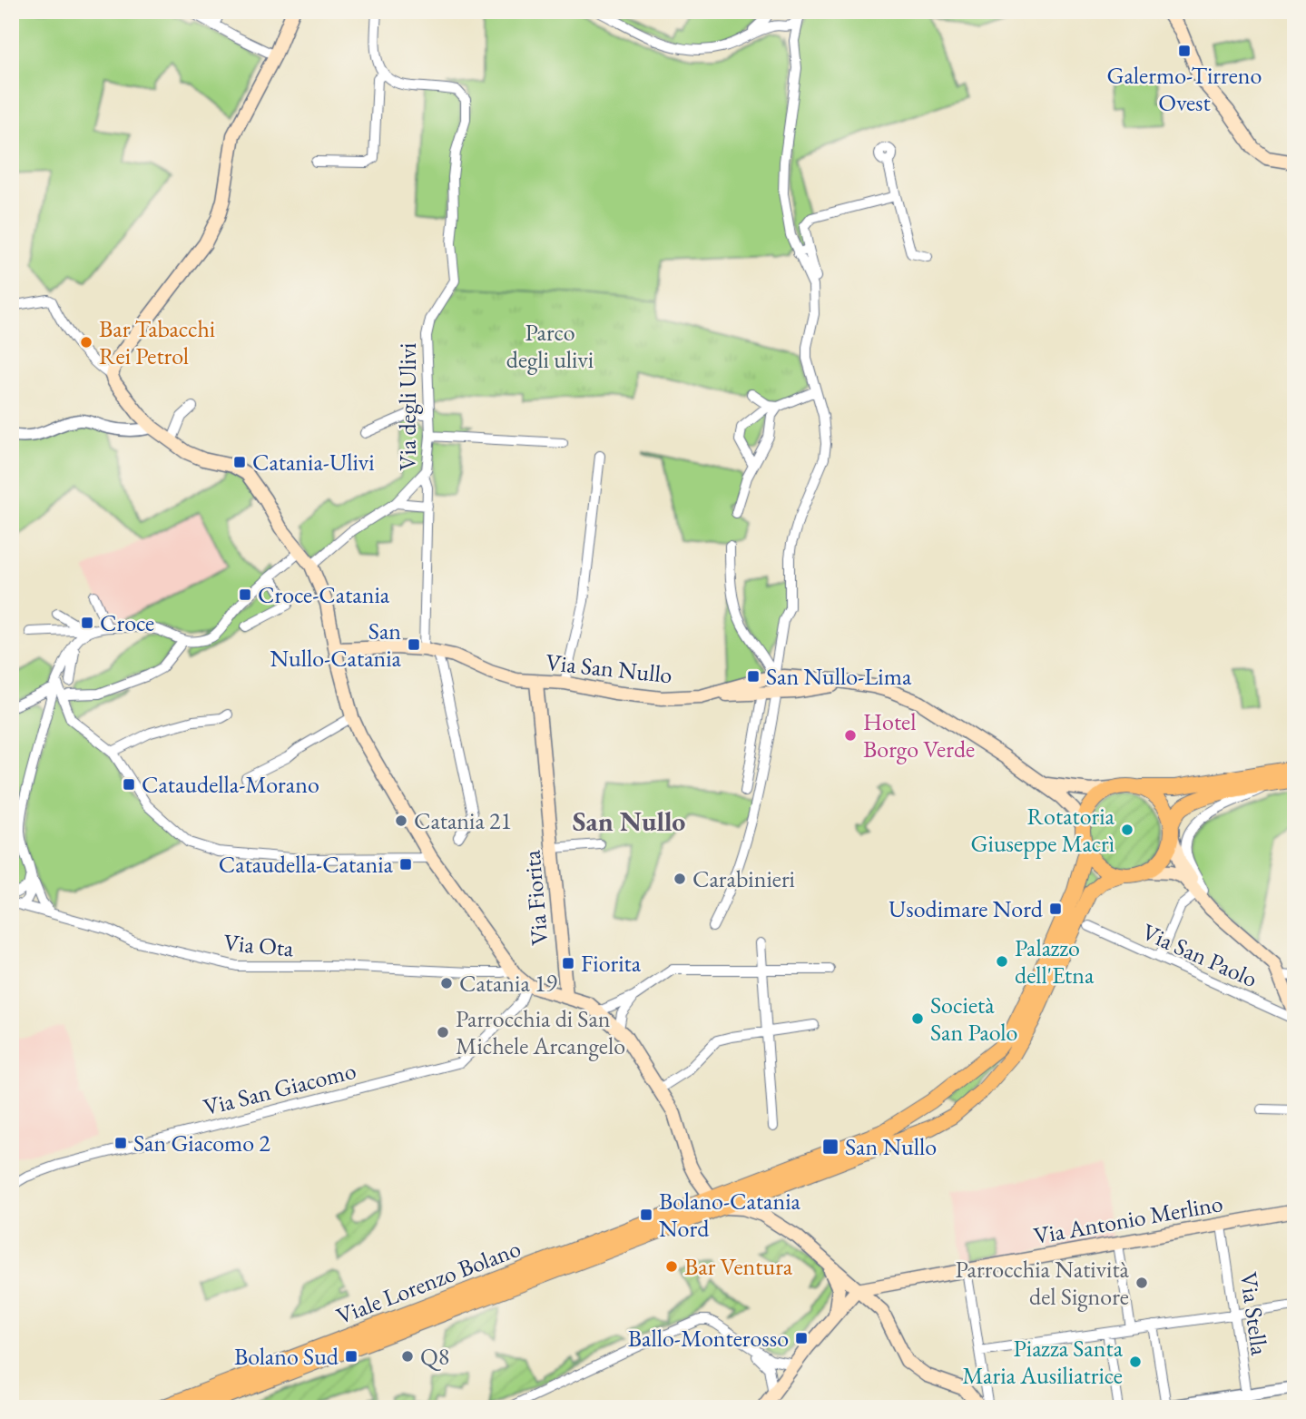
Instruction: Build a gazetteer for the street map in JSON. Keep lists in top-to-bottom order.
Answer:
{
  "streets": {
    "main road": [
      "Via San Nullo",
      "Via Fiorita",
      "Via Antonio Merlino",
      "Viale Lorenzo Bolano"
    ],
    "street": [
      "Via degli Ulivi",
      "Via Ota",
      "Via San Paolo",
      "Via San Giacomo",
      "Via Stella"
    ]
  },
  "crossings": [
    ["Via degli Ulivi", "Via San Nullo"],
    ["Via San Nullo", "Via Fiorita"],
    ["Via San Nullo", "Viale Lorenzo Bolano"],
    ["Via Antonio Merlino", "Via Stella"]
  ],
  "districts": ["San Nullo"],
  "parks": ["Parco degli ulivi"],
  "places": {
    "transit": [
      "Galermo-Tirreno Ovest",
      "Catania-Ulivi",
      "Croce-Catania",
      "Croce",
      "San Nullo-Catania",
      "San Nullo-Lima",
      "Cataudella-Morano",
      "Cataudella-Catania",
      "Usodimare Nord",
      "Fiorita",
      "San Giacomo 2",
      "San Nullo",
      "Bolano-Catania Nord",
      "Ballo-Monterosso",
      "Bolano Sud"
    ],
    "other": [
      "Bar Tabacchi Rei Petrol",
      "Hotel Borgo Verde",
      "Catania 21",
      "Rotatoria Giuseppe Macrì",
      "Carabinieri",
      "Palazzo dell'Etna",
      "Catania 19",
      "Società San Paolo",
      "Parrocchia di San Michele Arcangelo",
      "Bar Ventura",
      "Parrocchia Natività del Signore",
      "Q8",
      "Piazza Santa Maria Ausiliatrice"
    ]
  }
}
